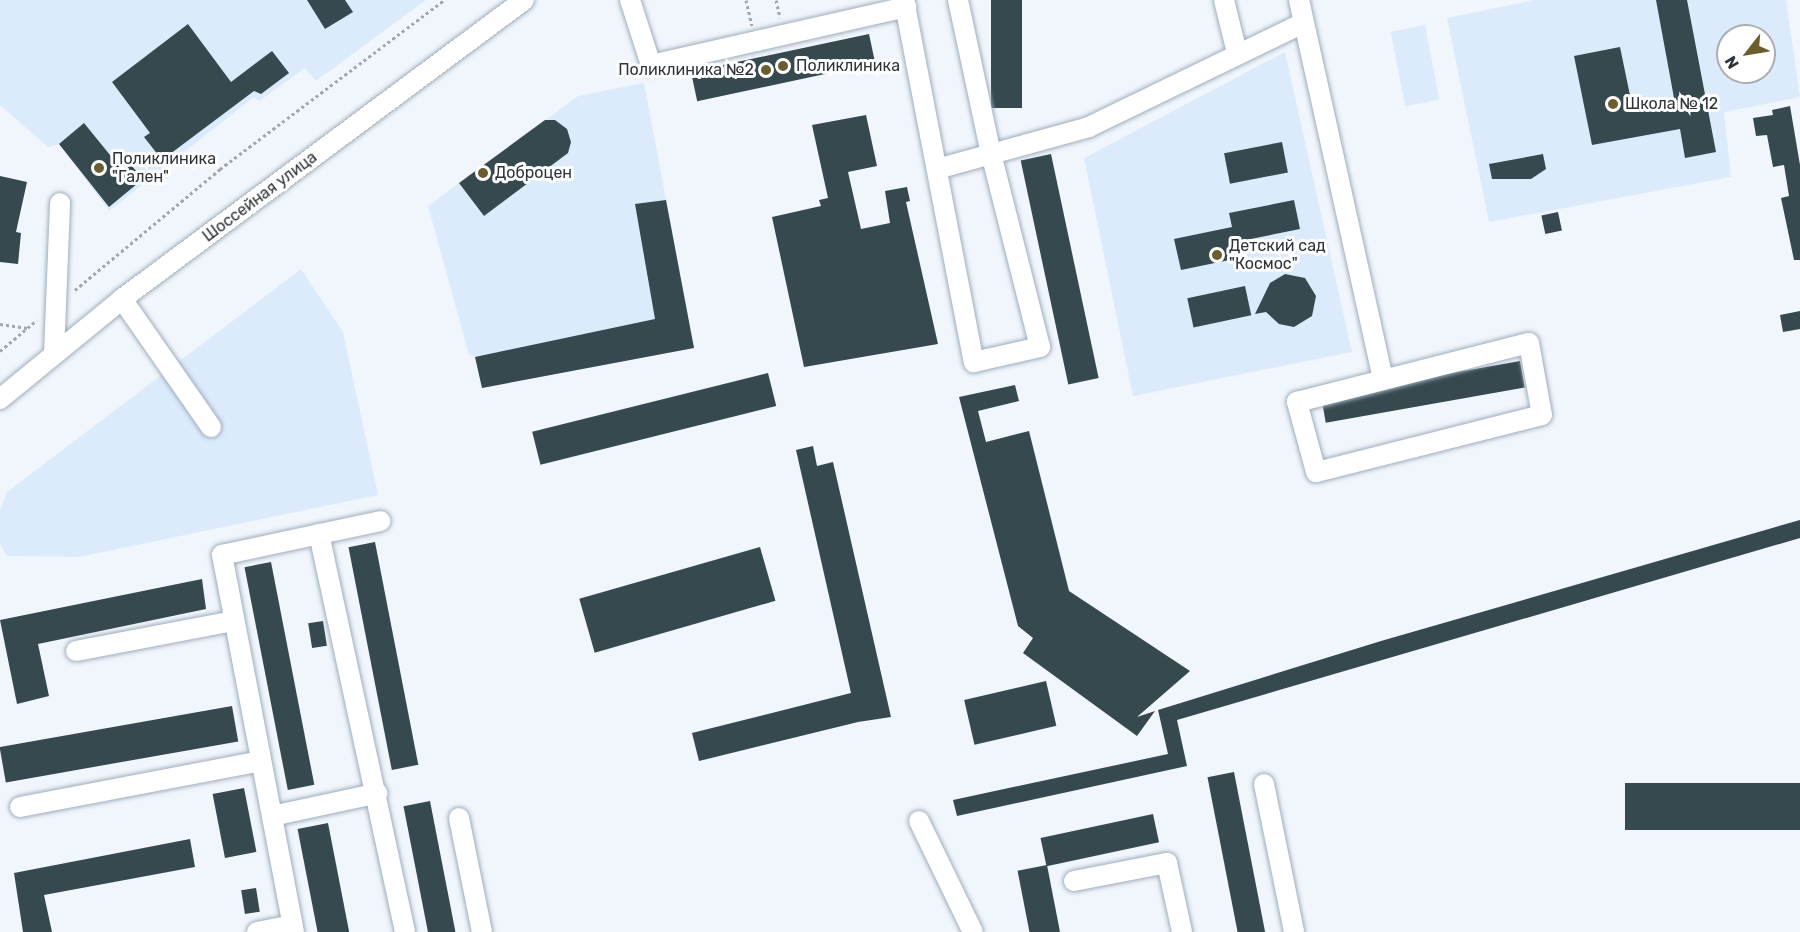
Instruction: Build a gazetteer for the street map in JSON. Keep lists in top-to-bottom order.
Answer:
{
  "streets": {
    "street": ["Шоссейная улица"]
  },
  "places": [
    "Поликлиника",
    "Поликлиника №2",
    "Школа № 12",
    "Поликлиника \"Гален\"",
    "Доброцен",
    "Детский сад \"Космос\""
  ],
  "north": "bottom left"
}
